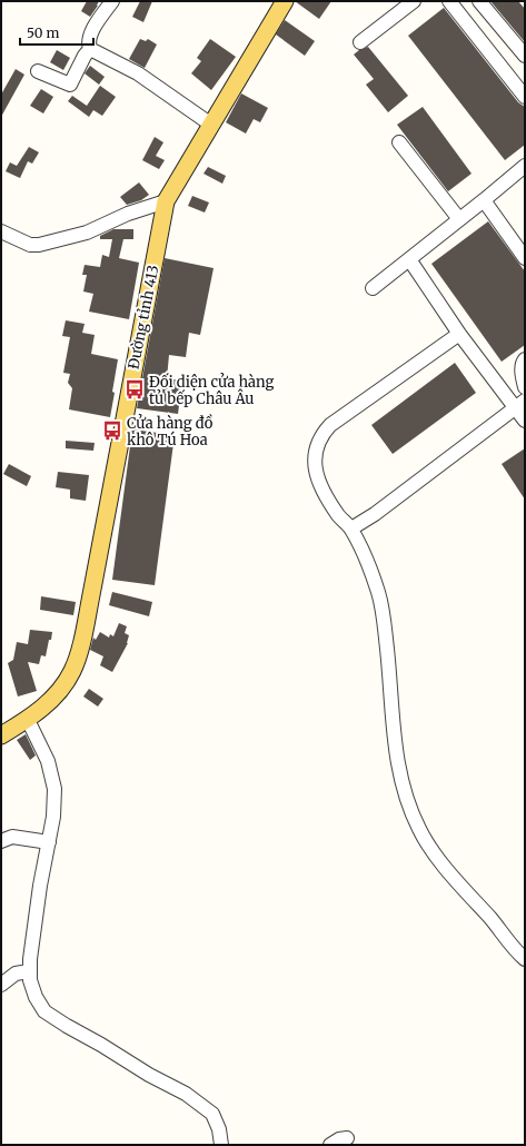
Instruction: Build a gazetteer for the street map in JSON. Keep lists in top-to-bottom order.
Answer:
{
  "streets": {
    "main road": ["Đường tỉnh 413"]
  },
  "places": {
    "bus stop": ["Đối diện cửa hàng tủ bếp Châu Âu", "Cửa hàng đồ khô Tú Hoa"]
  },
  "scale_bar": "50 m"
}
